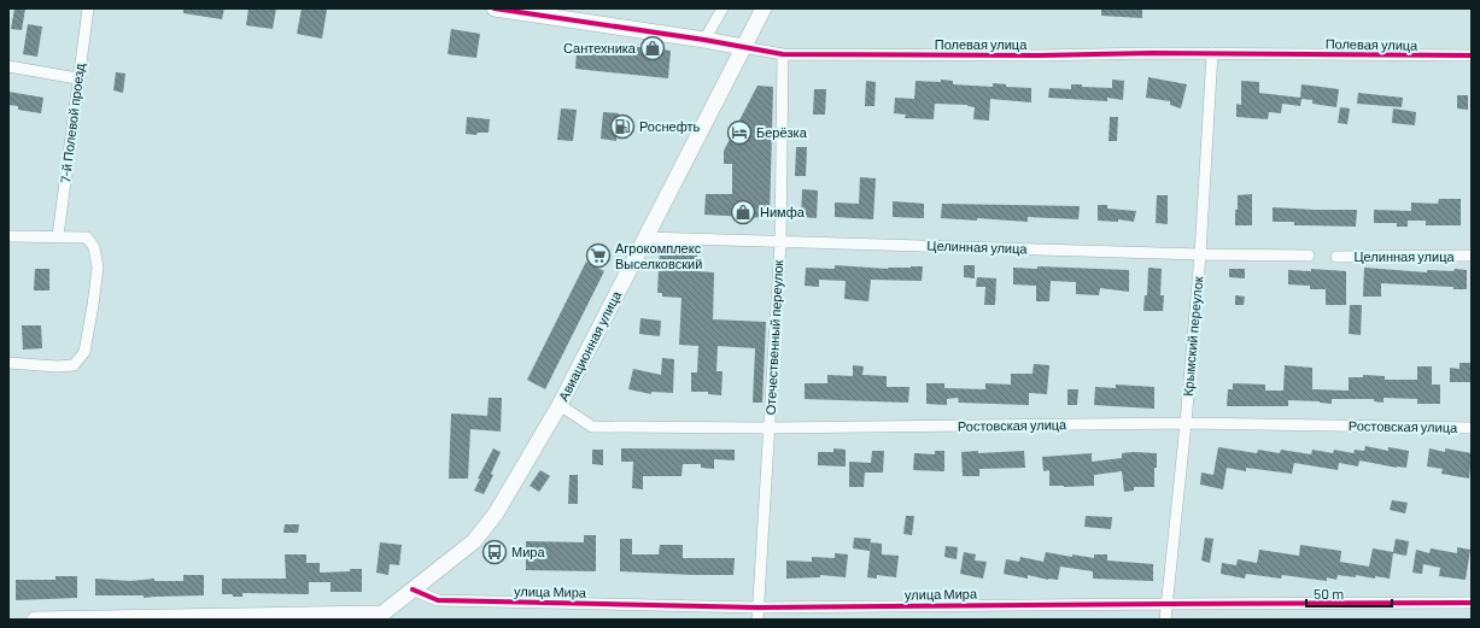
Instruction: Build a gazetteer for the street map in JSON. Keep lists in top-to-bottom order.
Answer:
{
  "streets": {
    "main road": ["Полевая улица", "Авиационная улица"],
    "street": [
      "7-й Полевой проезд",
      "Целинная улица",
      "Крымский переулок",
      "Отечественный переулок",
      "Ростовская улица",
      "улица Мира"
    ]
  },
  "crossings": [
    ["Полевая улица", "Крымский переулок"],
    ["Полевая улица", "Отечественный переулок"],
    ["Полевая улица", "Авиационная улица"],
    ["Целинная улица", "Крымский переулок"],
    ["Целинная улица", "Отечественный переулок"],
    ["Целинная улица", "Авиационная улица"],
    ["Крымский переулок", "Ростовская улица"],
    ["Крымский переулок", "улица Мира"],
    ["Отечественный переулок", "Ростовская улица"],
    ["Отечественный переулок", "улица Мира"],
    ["Авиационная улица", "Ростовская улица"],
    ["Авиационная улица", "улица Мира"]
  ],
  "places": {
    "shop": ["Сантехника", "Нимфа"],
    "fuel station": ["Роснефть"],
    "hotel": ["Берёзка"],
    "supermarket": ["Агрокомплекс Выселковский"],
    "bus stop": ["Мира"]
  },
  "scale_bar": "50 m"
}
